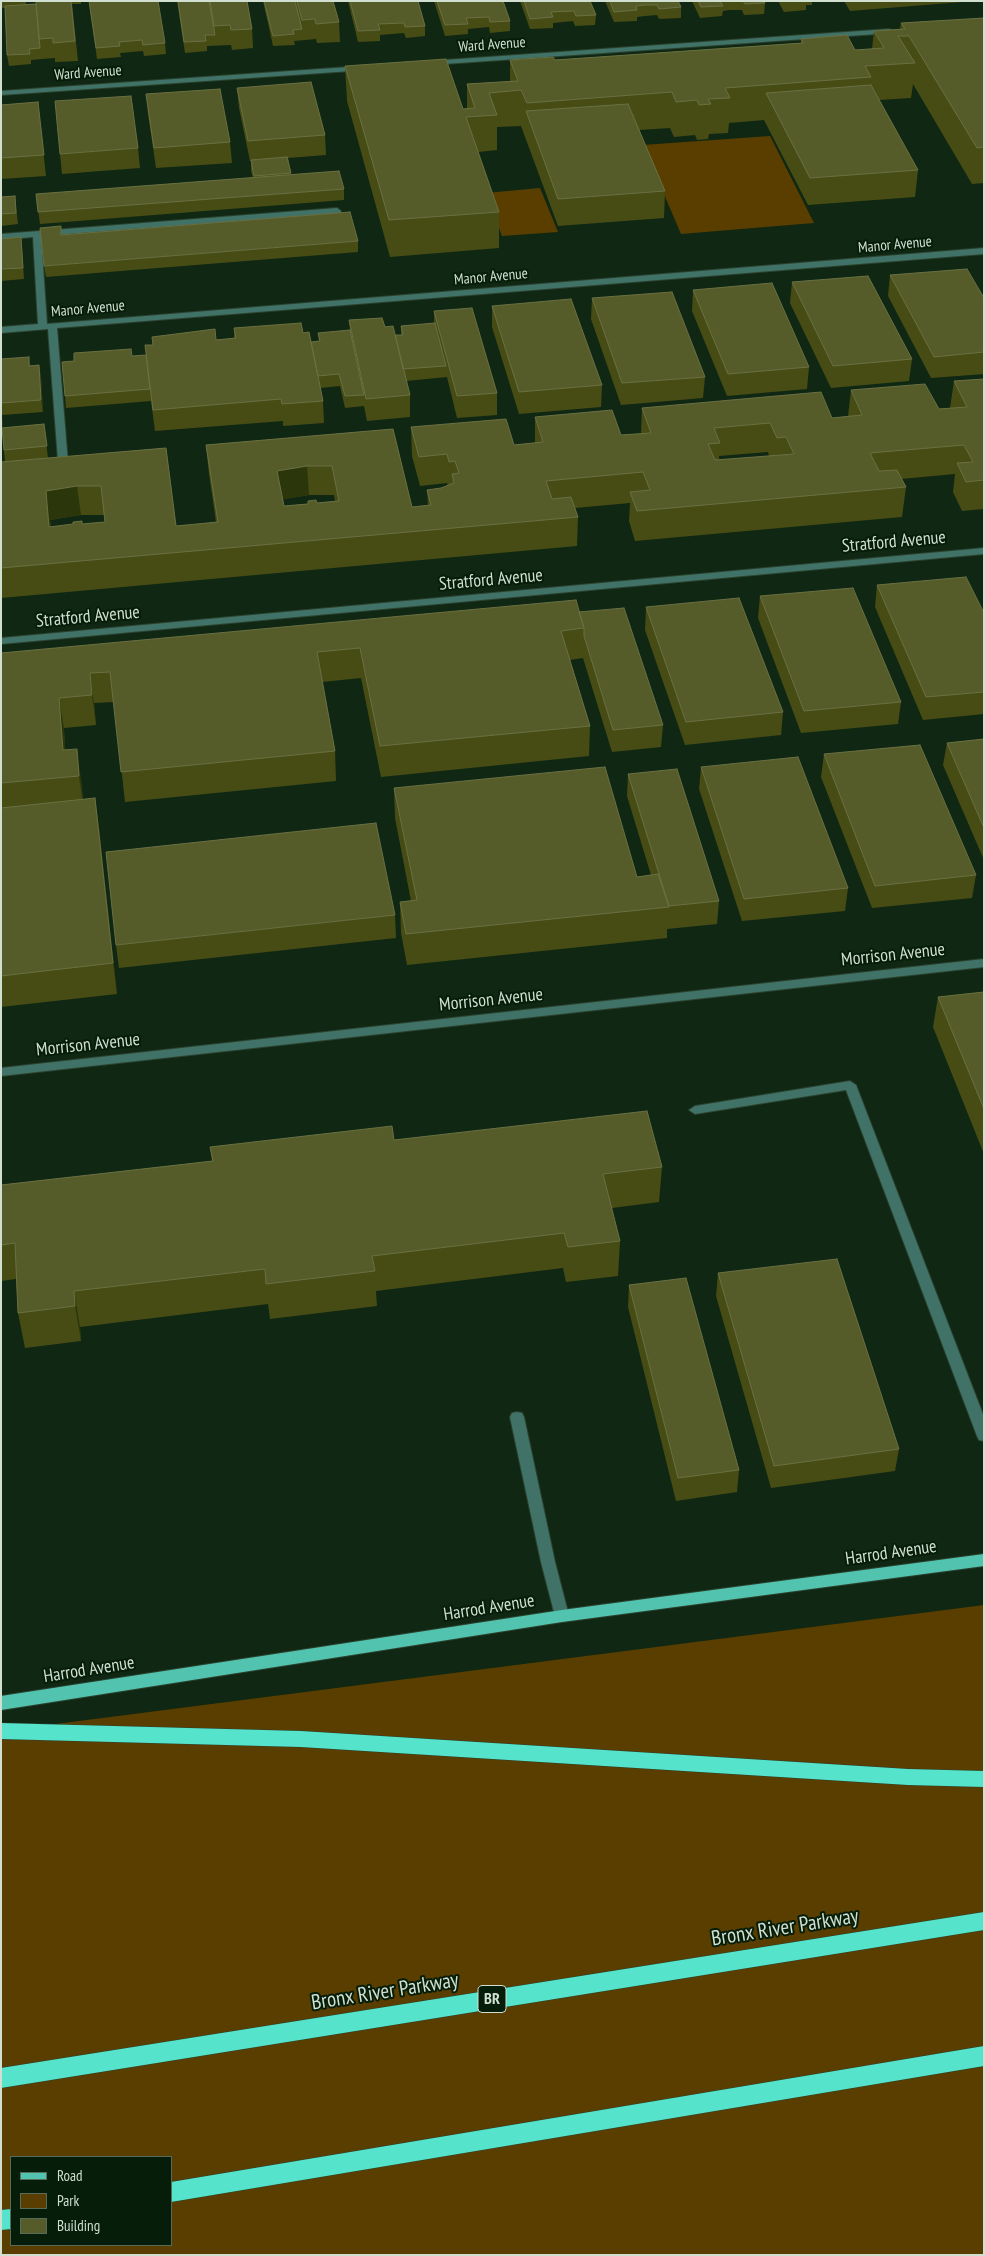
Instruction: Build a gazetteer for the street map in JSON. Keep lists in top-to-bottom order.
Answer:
{
  "streets": {
    "highway": ["Bronx River Parkway", "BR"],
    "main road": ["Harrod Avenue"],
    "street": [
      "Ward Avenue",
      "Manor Avenue",
      "Stratford Avenue",
      "Morrison Avenue"
    ]
  },
  "legend": ["Road", "Park", "Building"]
}
